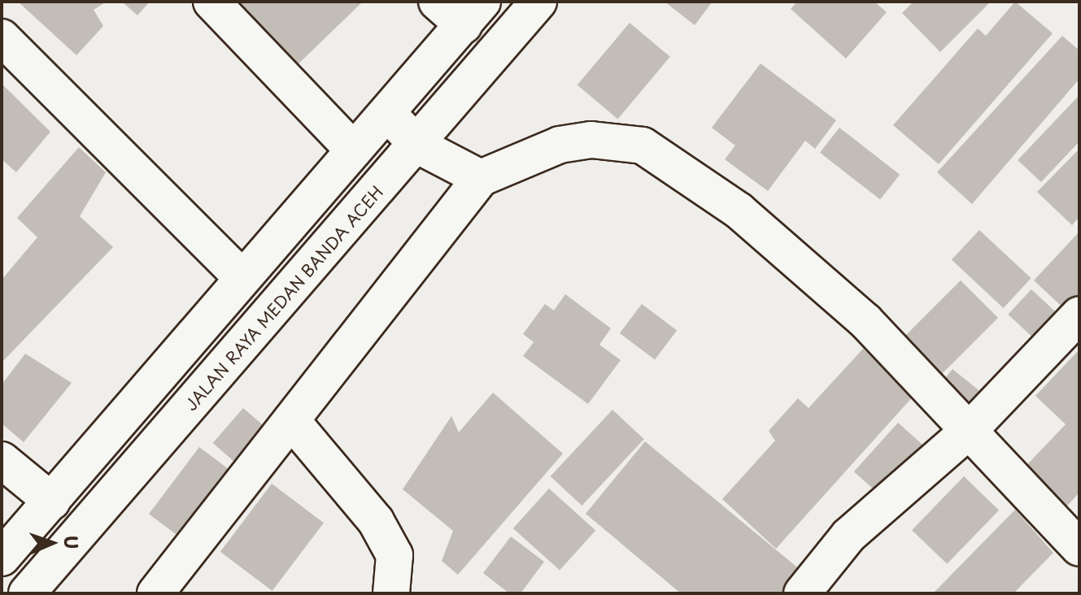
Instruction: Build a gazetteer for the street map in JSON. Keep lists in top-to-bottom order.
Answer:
{
  "streets": {
    "main road": ["JALAN RAYA MEDAN BANDA ACEH"]
  },
  "north": "right"
}
